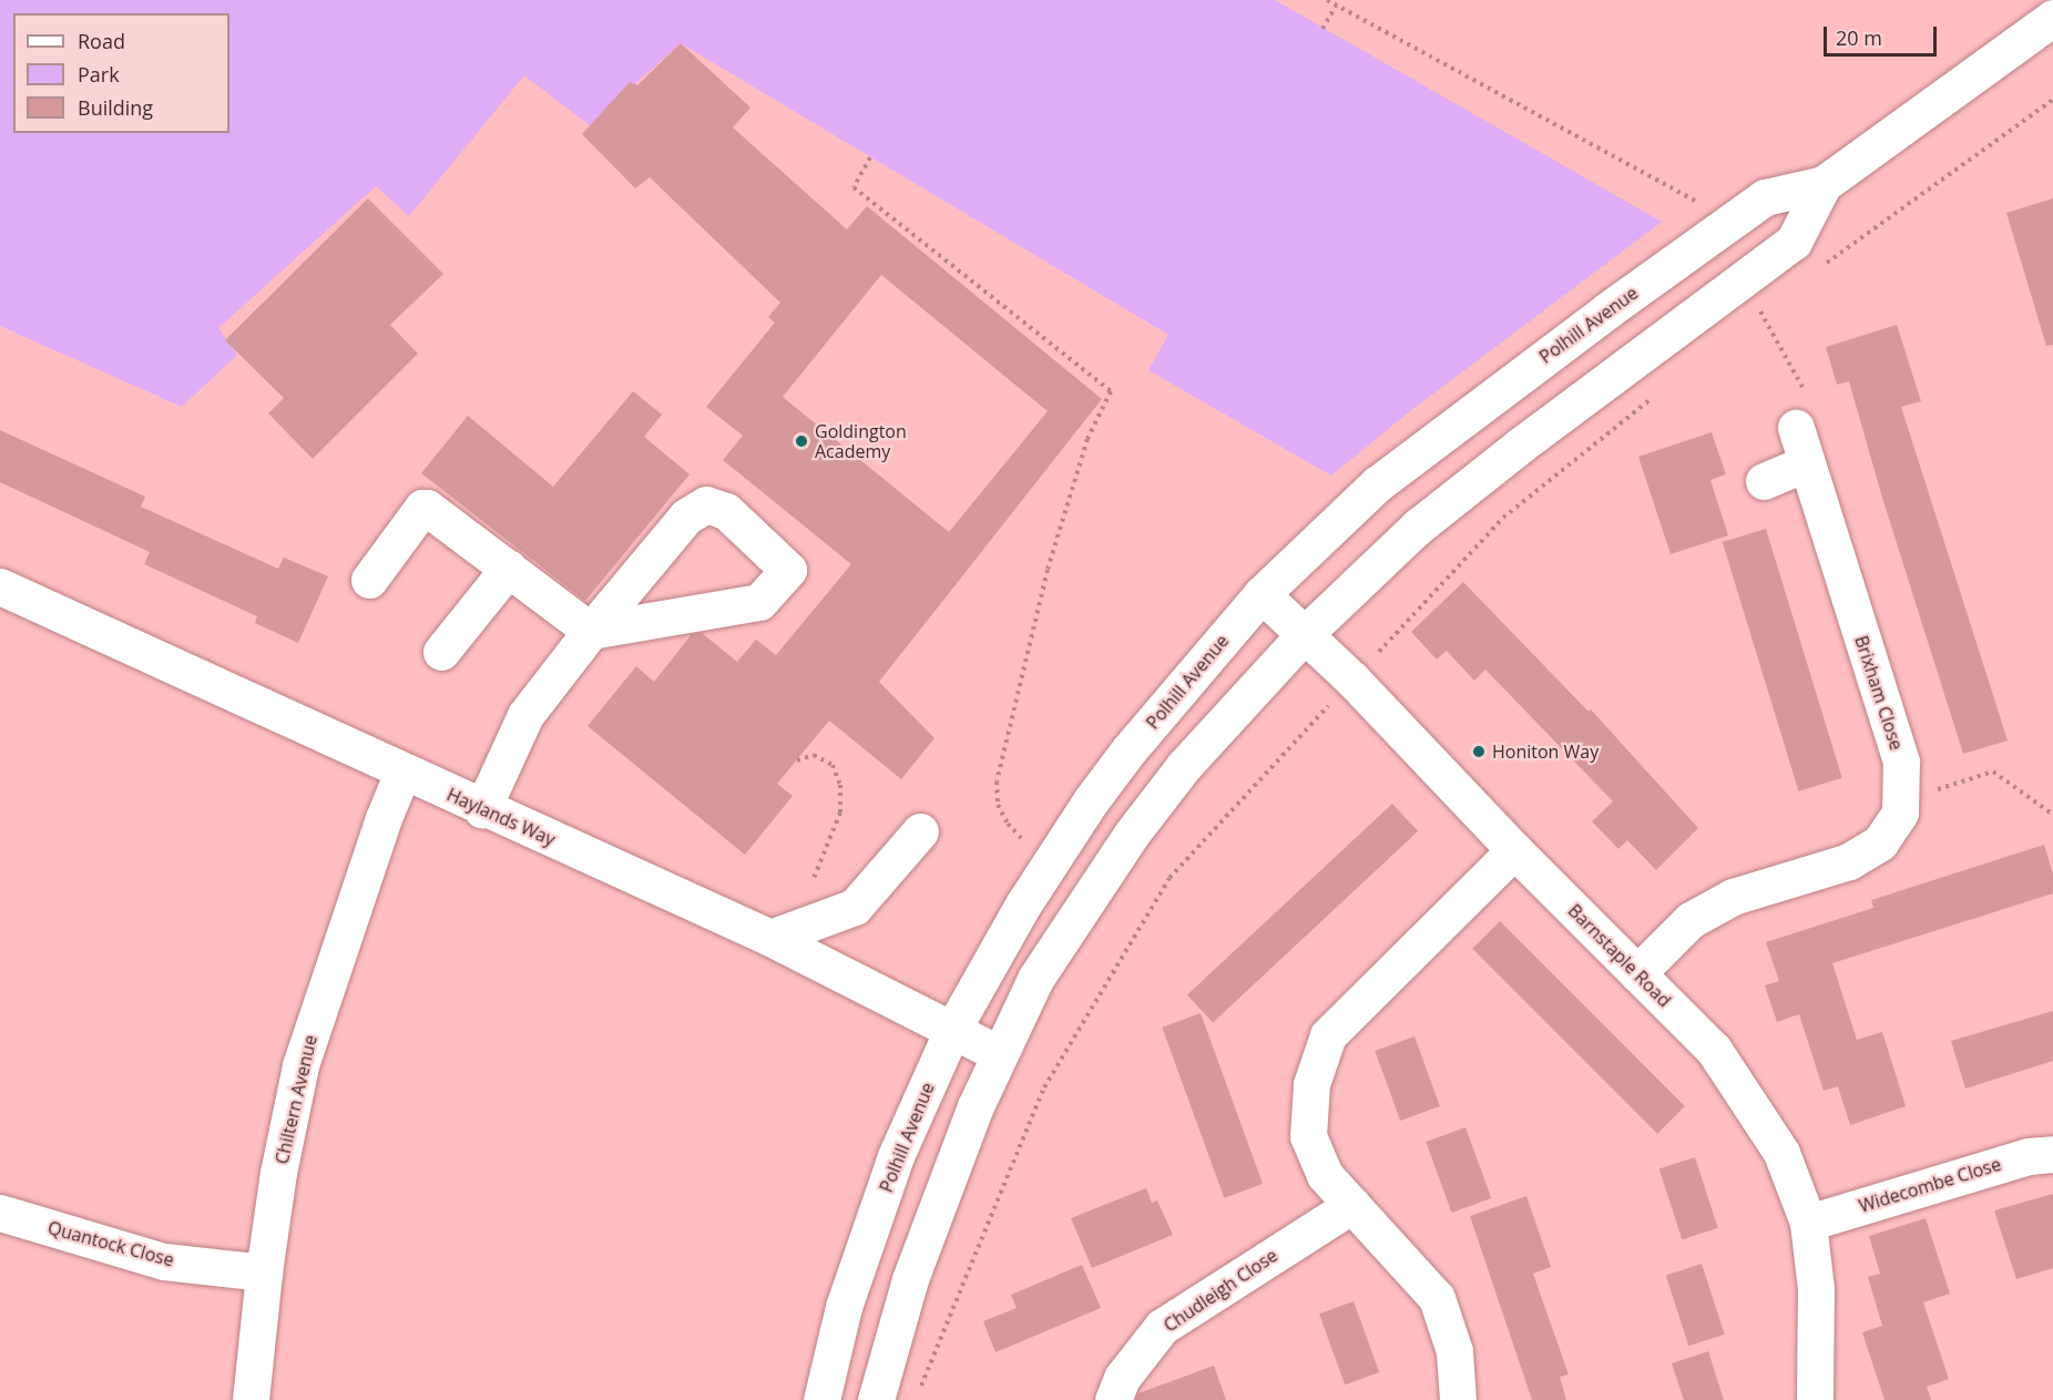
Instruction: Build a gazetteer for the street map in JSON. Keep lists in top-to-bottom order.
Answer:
{
  "streets": {
    "street": [
      "Polhill Avenue",
      "Brixham Close",
      "Haylands Way",
      "Barnstaple Road",
      "Chiltern Avenue",
      "Widecombe Close",
      "Quantock Close",
      "Chudleigh Close"
    ]
  },
  "crossings": [
    ["Polhill Avenue", "Haylands Way"],
    ["Polhill Avenue", "Barnstaple Road"],
    ["Brixham Close", "Barnstaple Road"],
    ["Haylands Way", "Chiltern Avenue"],
    ["Barnstaple Road", "Widecombe Close"],
    ["Chiltern Avenue", "Quantock Close"]
  ],
  "places": ["Goldington Academy", "Honiton Way"],
  "legend": ["Road", "Park", "Building"],
  "scale_bar": "20 m"
}
